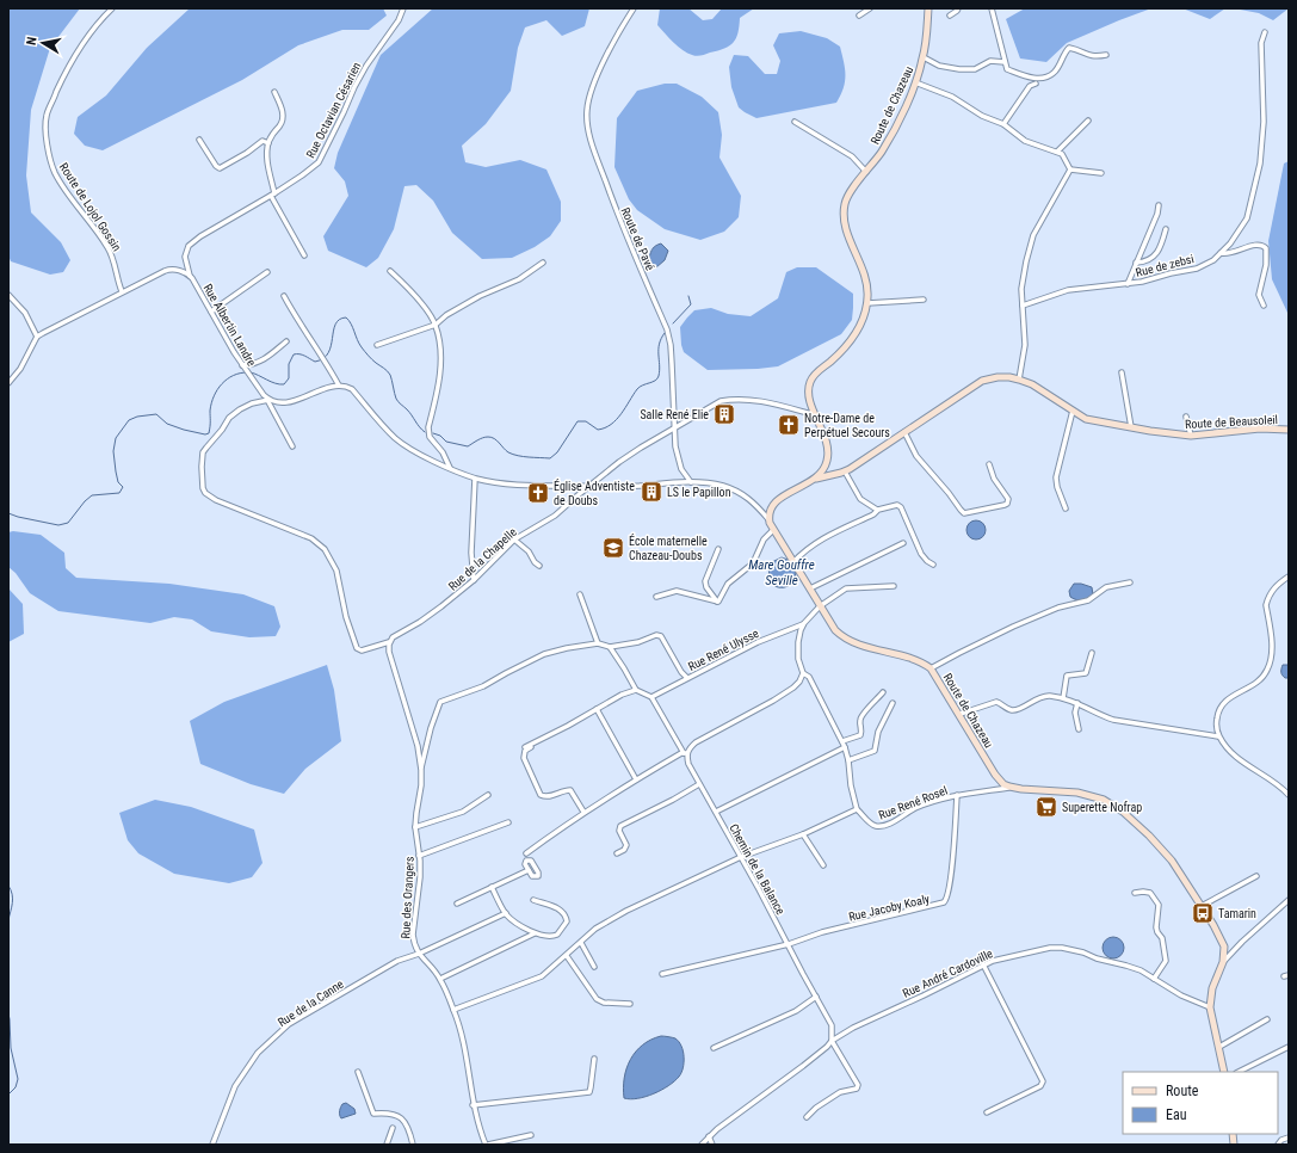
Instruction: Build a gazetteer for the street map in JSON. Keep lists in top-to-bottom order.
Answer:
{
  "streets": {
    "main road": ["Route de Chazeau", "Route de Beausoleil"],
    "street": [
      "Rue Octavian Césarien",
      "Route de Lojol Gossin",
      "Route de Pavé",
      "Rue de zebsi",
      "Rue Albertin Landre",
      "Rue de la Chapelle",
      "Rue René Ulysse",
      "Rue René Rosel",
      "Chemin de la Balance",
      "Rue des Orangers",
      "Rue Jacoby Koaly",
      "Rue André Cardoville",
      "Rue de la Canne"
    ]
  },
  "crossings": [
    ["Route de Chazeau", "Route de Beausoleil"],
    ["Route de Chazeau", "Rue de la Chapelle"],
    ["Route de Chazeau", "Rue René Rosel"],
    ["Rue Octavian Césarien", "Rue Albertin Landre"],
    ["Route de Lojol Gossin", "Rue Albertin Landre"],
    ["Route de Pavé", "Rue de la Chapelle"],
    ["Rue Albertin Landre", "Rue de la Chapelle"],
    ["Rue de la Chapelle", "Rue des Orangers"],
    ["Rue René Ulysse", "Chemin de la Balance"],
    ["Rue René Rosel", "Rue Jacoby Koaly"],
    ["Chemin de la Balance", "Rue Jacoby Koaly"],
    ["Chemin de la Balance", "Rue André Cardoville"],
    ["Rue des Orangers", "Rue de la Canne"]
  ],
  "water": ["Mare Gouffre Seville"],
  "places": {
    "building": ["Salle René Elie", "LS le Papillon"],
    "church": ["Notre-Dame de Perpétuel Secours", "Église Adventiste de Doubs"],
    "school or university": ["École maternelle Chazeau-Doubs"],
    "supermarket": ["Superette Nofrap"],
    "bus stop": ["Tamarin"]
  },
  "legend": ["Route", "Eau"],
  "north": "left"
}
